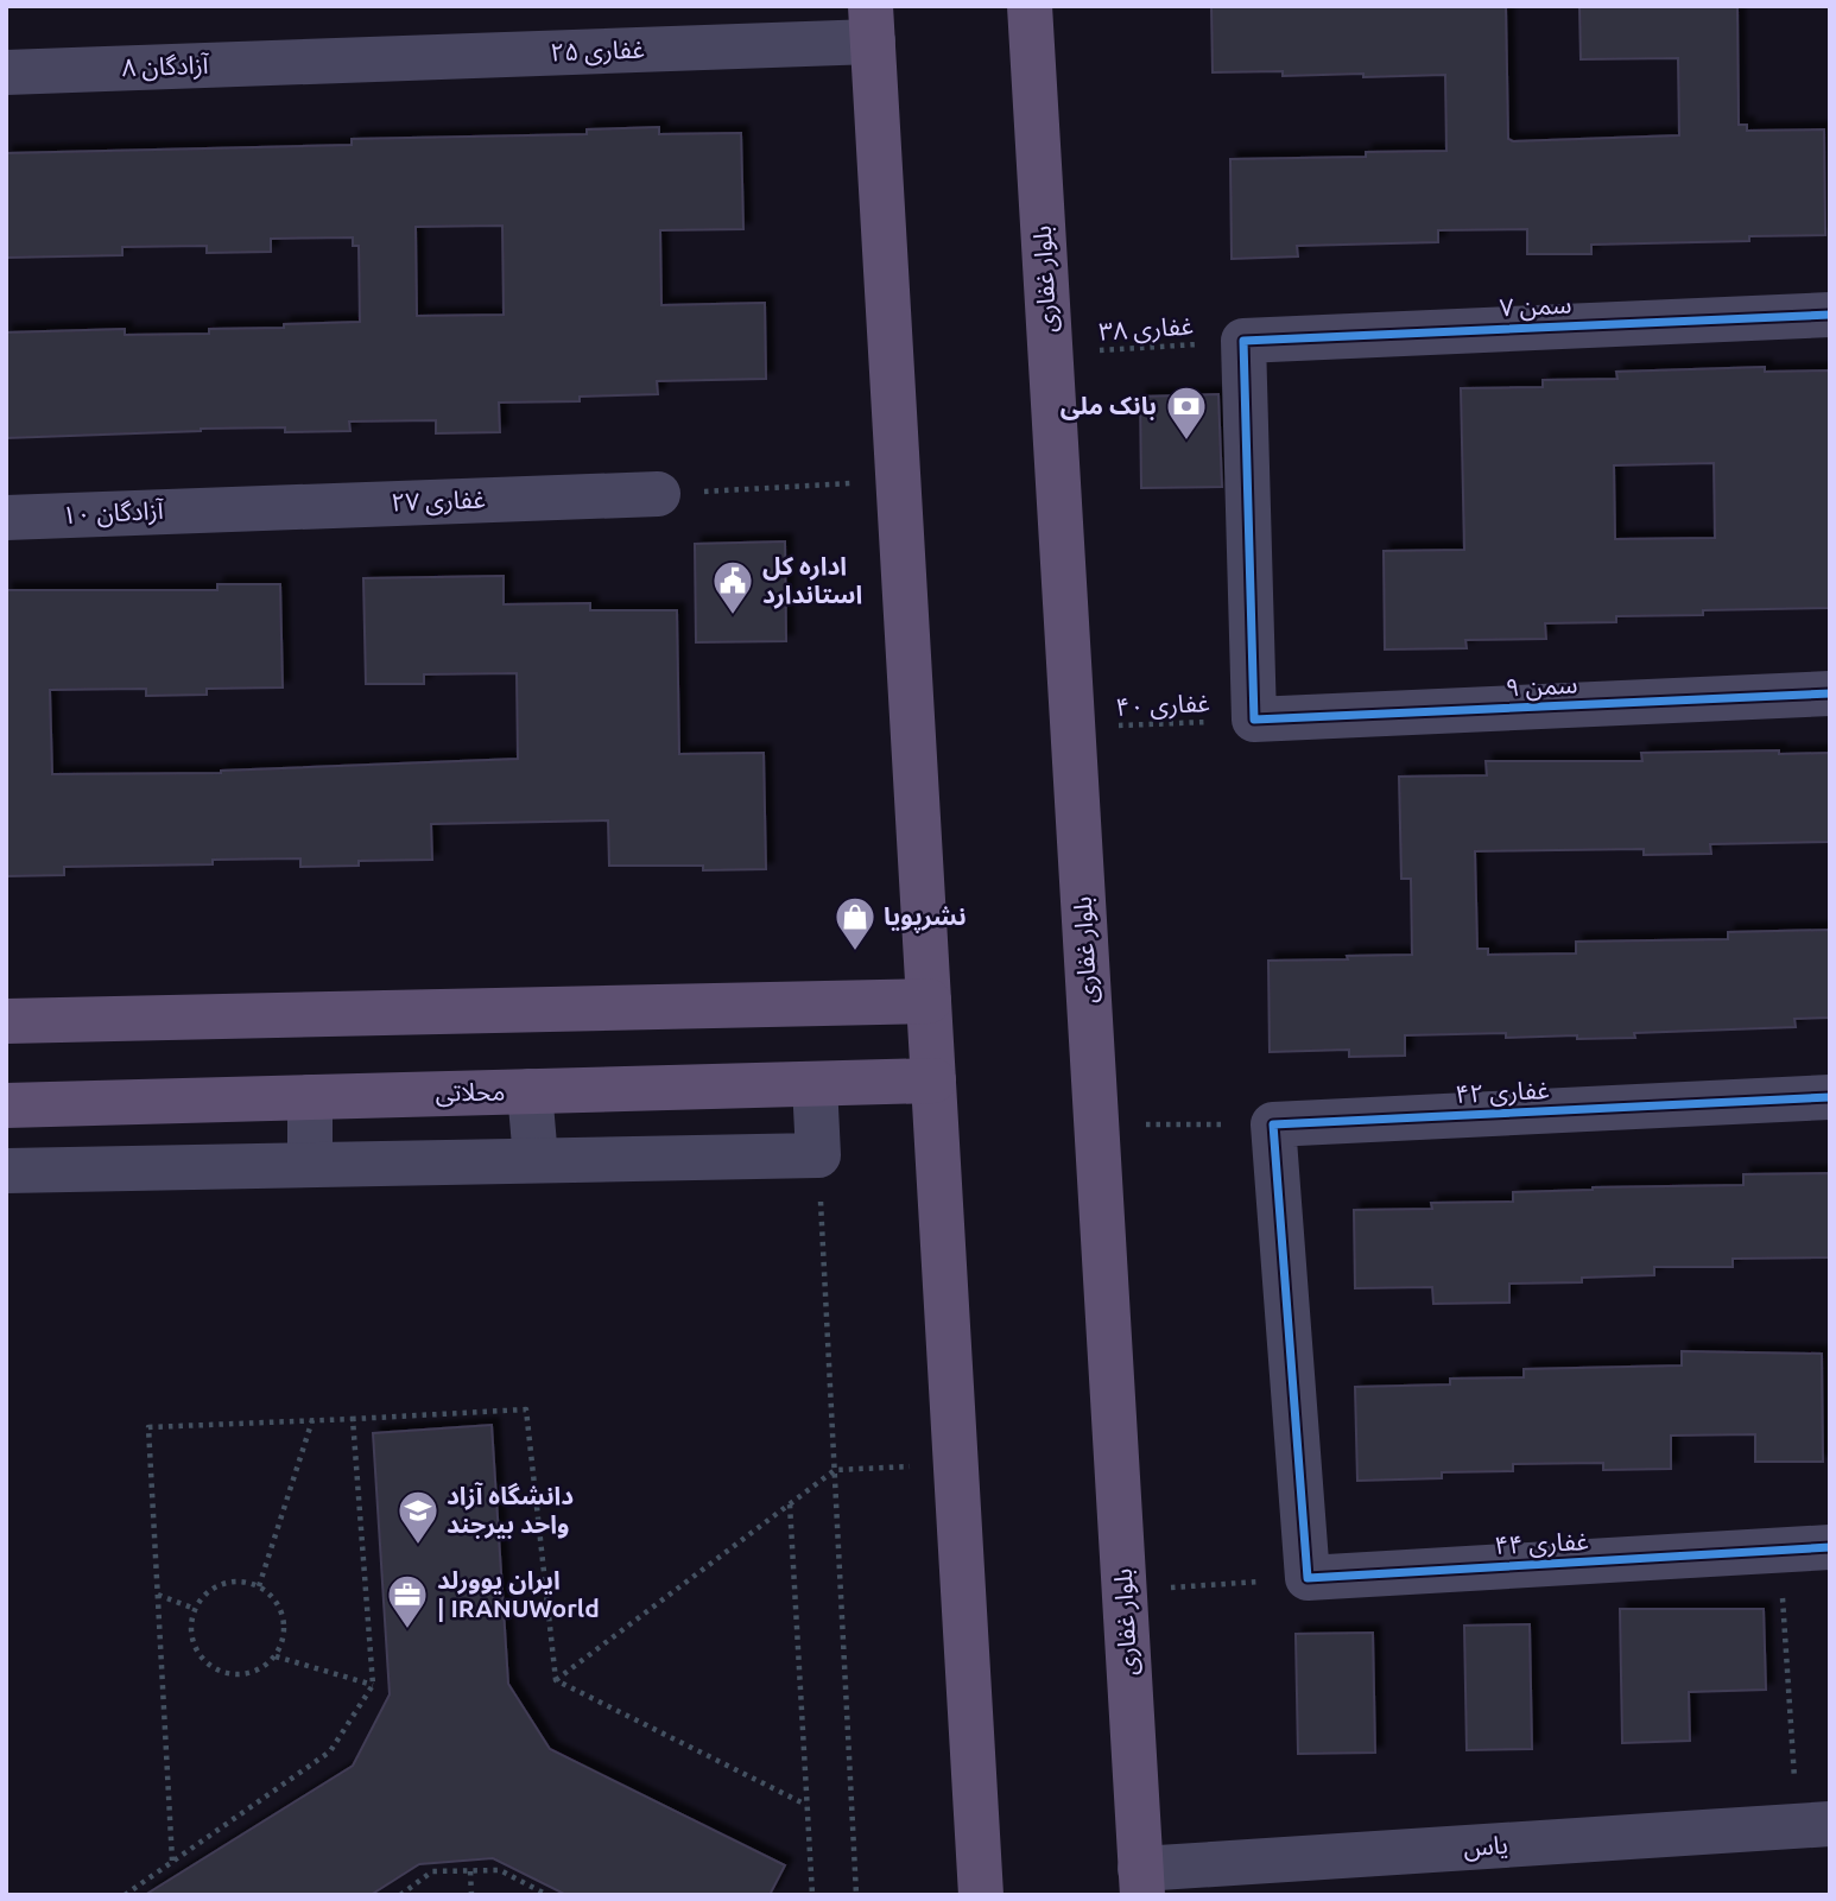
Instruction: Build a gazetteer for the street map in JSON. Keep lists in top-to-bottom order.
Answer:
{
  "streets": {
    "main road": ["بلوار غفاری", "محلاتی"],
    "street": [
      "غفاری ۲۵",
      "آزادگان ۸",
      "سمن ۷",
      "غفاری ۲۷",
      "آزادگان ۱۰",
      "سمن ۹",
      "غفاری ۴۲",
      "غفاری ۴۴",
      "یاس"
    ],
    "path": ["غفاری ۳۸", "غفاری ۴۰"]
  },
  "crossings": [
    ["غفاری ۲۵", "آزادگان ۸"],
    ["بلوار غفاری", "غفاری ۳۸"],
    ["بلوار غفاری", "غفاری ۴۰"],
    ["بلوار غفاری", "یاس"],
    ["سمن ۷", "غفاری ۳۸"],
    ["غفاری ۲۷", "آزادگان ۱۰"],
    ["سمن ۹", "غفاری ۴۰"]
  ],
  "places": {
    "bank": ["بانک ملی"],
    "public building": ["اداره کل استاندارد"],
    "shop": ["نشرپویا"],
    "school or university": ["دانشگاه آزاد واحد بیرجند"],
    "office": ["ایران یوورلد | IRANUWorld"]
  }
}
